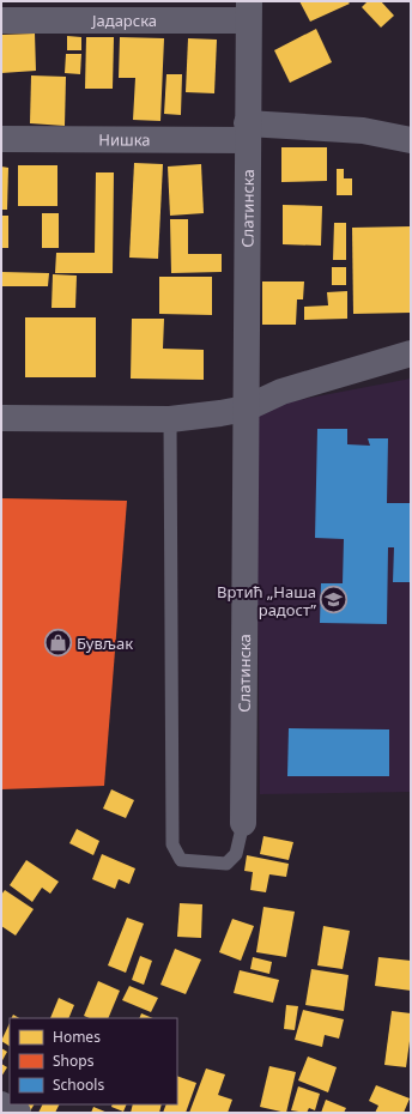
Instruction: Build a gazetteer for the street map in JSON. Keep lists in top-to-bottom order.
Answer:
{
  "streets": {
    "street": ["Јадарска", "Нишка", "Слатинска"]
  },
  "crossings": [
    ["Јадарска", "Слатинска"],
    ["Нишка", "Слатинска"]
  ],
  "places": {
    "school or university": ["Вртић „Наша радост”"],
    "shop": ["Бувљак"]
  },
  "legend": ["Homes", "Shops", "Schools"]
}
